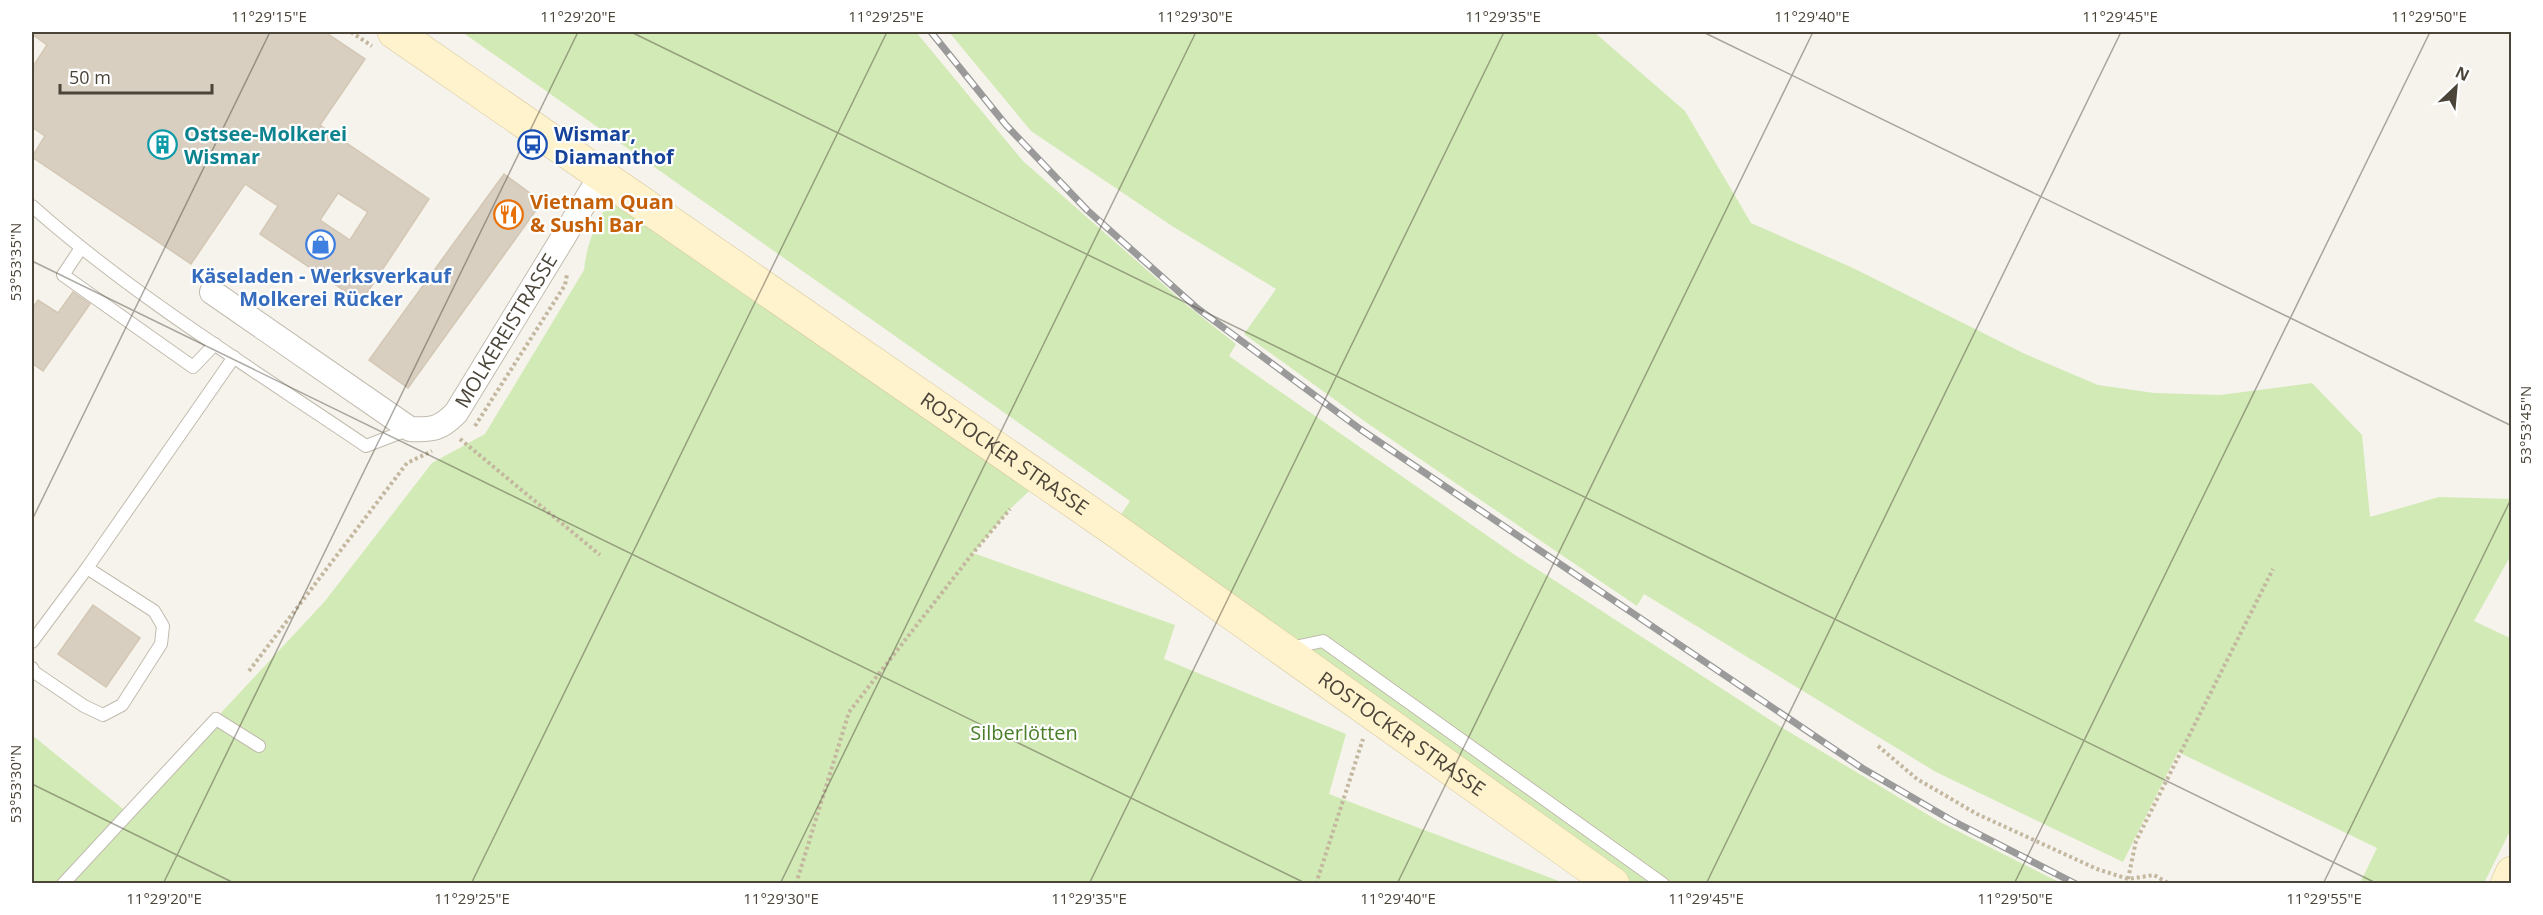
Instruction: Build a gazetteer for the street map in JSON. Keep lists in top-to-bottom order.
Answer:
{
  "streets": {
    "street": ["MOLKEREISTRASSE", "ROSTOCKER STRASSE"]
  },
  "crossings": [
    ["MOLKEREISTRASSE", "ROSTOCKER STRASSE"]
  ],
  "parks": ["Silberlötten"],
  "places": {
    "building": ["Ostsee-Molkerei Wismar"],
    "bus stop": ["Wismar, Diamanthof"],
    "restaurant": ["Vietnam Quan & Sushi Bar"],
    "shop": ["Käseladen - Werksverkauf Molkerei Rücker"]
  },
  "scale_bar": "50 m",
  "north": "top right",
  "coordinates": [
    "11°29'15\"E",
    "11°29'20\"E",
    "11°29'25\"E",
    "11°29'30\"E",
    "11°29'35\"E",
    "11°29'40\"E",
    "11°29'45\"E",
    "11°29'50\"E",
    "53°53'35\"N",
    "53°53'45\"N",
    "53°53'30\"N",
    "11°29'55\"E"
  ]
}
